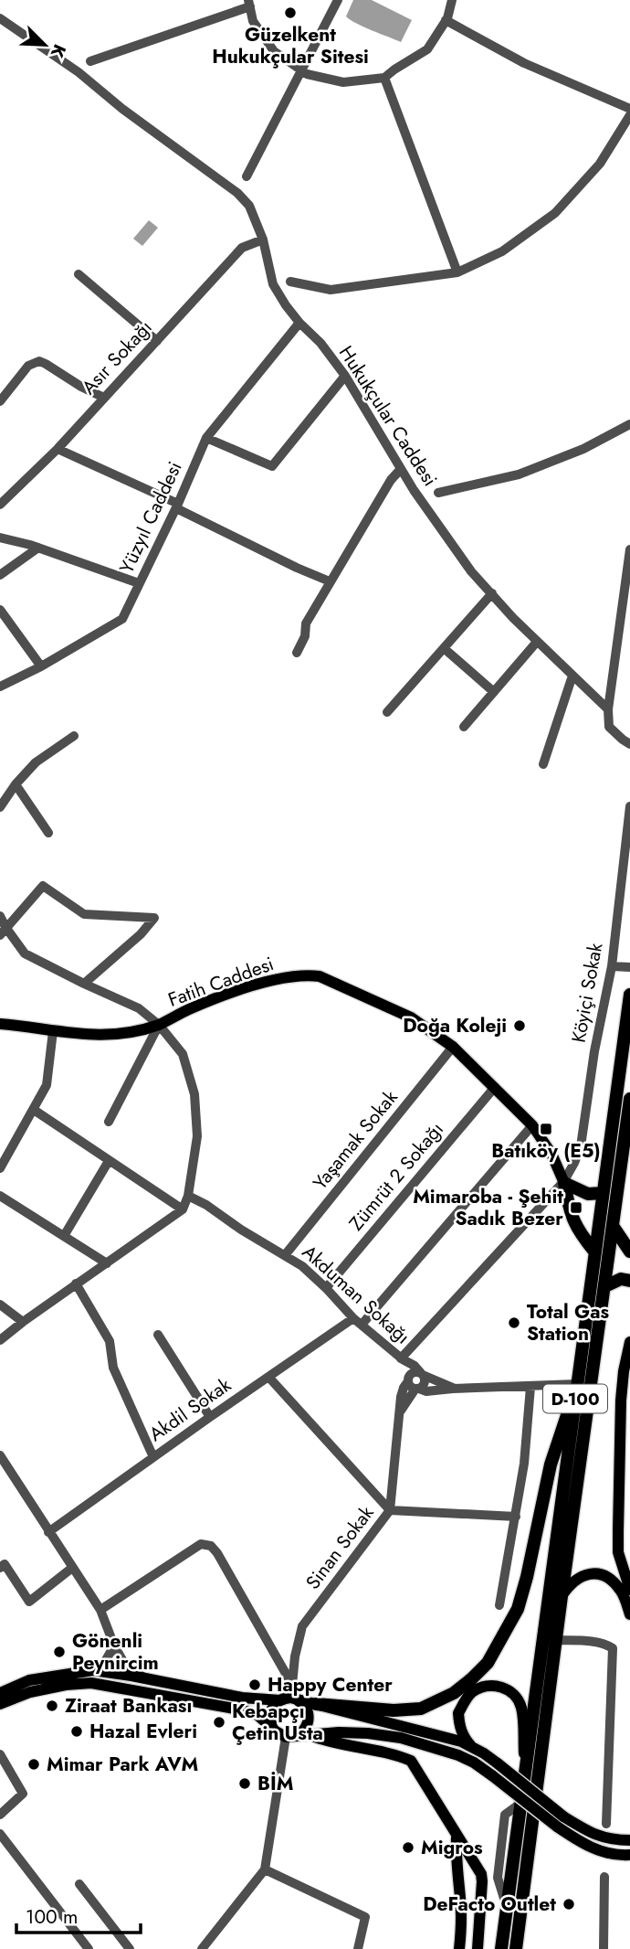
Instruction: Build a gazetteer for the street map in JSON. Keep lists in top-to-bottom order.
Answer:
{
  "streets": {
    "highway": ["D-100"],
    "main road": ["Fatih Caddesi"],
    "street": [
      "Asır Sokağı",
      "Hukukçular Caddesi",
      "Yüzyıl Caddesi",
      "Köyiçi Sokak",
      "Yaşamak Sokak",
      "Zümrüt 2 Sokağı",
      "Akduman Sokağı",
      "Akdil Sokak",
      "Sinan Sokak"
    ]
  },
  "crossings": [
    ["Asır Sokağı", "Hukukçular Caddesi"],
    ["Hukukçular Caddesi", "Yüzyıl Caddesi"],
    ["Fatih Caddesi", "Köyiçi Sokak"],
    ["Fatih Caddesi", "Yaşamak Sokak"],
    ["Fatih Caddesi", "Zümrüt 2 Sokağı"],
    ["Fatih Caddesi", "Akdil Sokak"],
    ["Köyiçi Sokak", "Akduman Sokağı"],
    ["Yaşamak Sokak", "Akduman Sokağı"],
    ["Zümrüt 2 Sokağı", "Akduman Sokağı"],
    ["Akduman Sokağı", "Akdil Sokak"],
    ["Akduman Sokağı", "Sinan Sokak"]
  ],
  "places": {
    "other": [
      "Güzelkent Hukukçular Sitesi",
      "Doğa Koleji",
      "Total Gas Station",
      "Gönenli Peynircim",
      "Happy Center",
      "Ziraat Bankası",
      "Kebapçı Çetin Usta",
      "Hazal Evleri",
      "Mimar Park AVM",
      "BİM",
      "Migros",
      "DeFacto Outlet"
    ],
    "transit": ["Batıköy (E5)", "Mimaroba - Şehit Sadık Bezer"]
  },
  "scale_bar": "100 m",
  "north": "bottom right"
}
